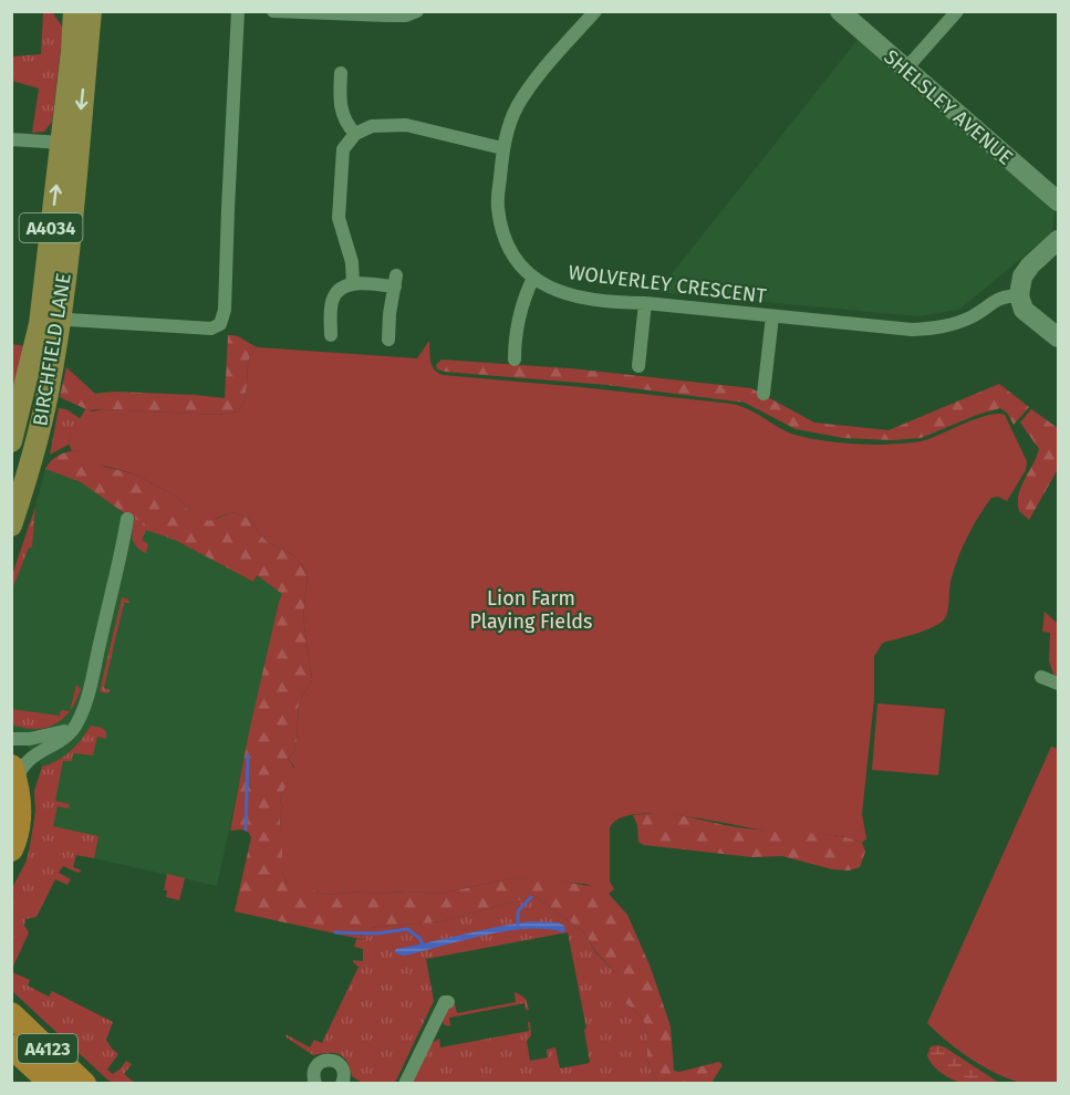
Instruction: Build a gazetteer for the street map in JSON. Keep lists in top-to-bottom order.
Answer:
{
  "streets": {
    "highway": ["A4123"],
    "main road": ["A4034", "BIRCHFIELD LANE"],
    "street": ["SHELSLEY AVENUE", "WOLVERLEY CRESCENT"]
  },
  "parks": ["Lion Farm Playing Fields"]
}
